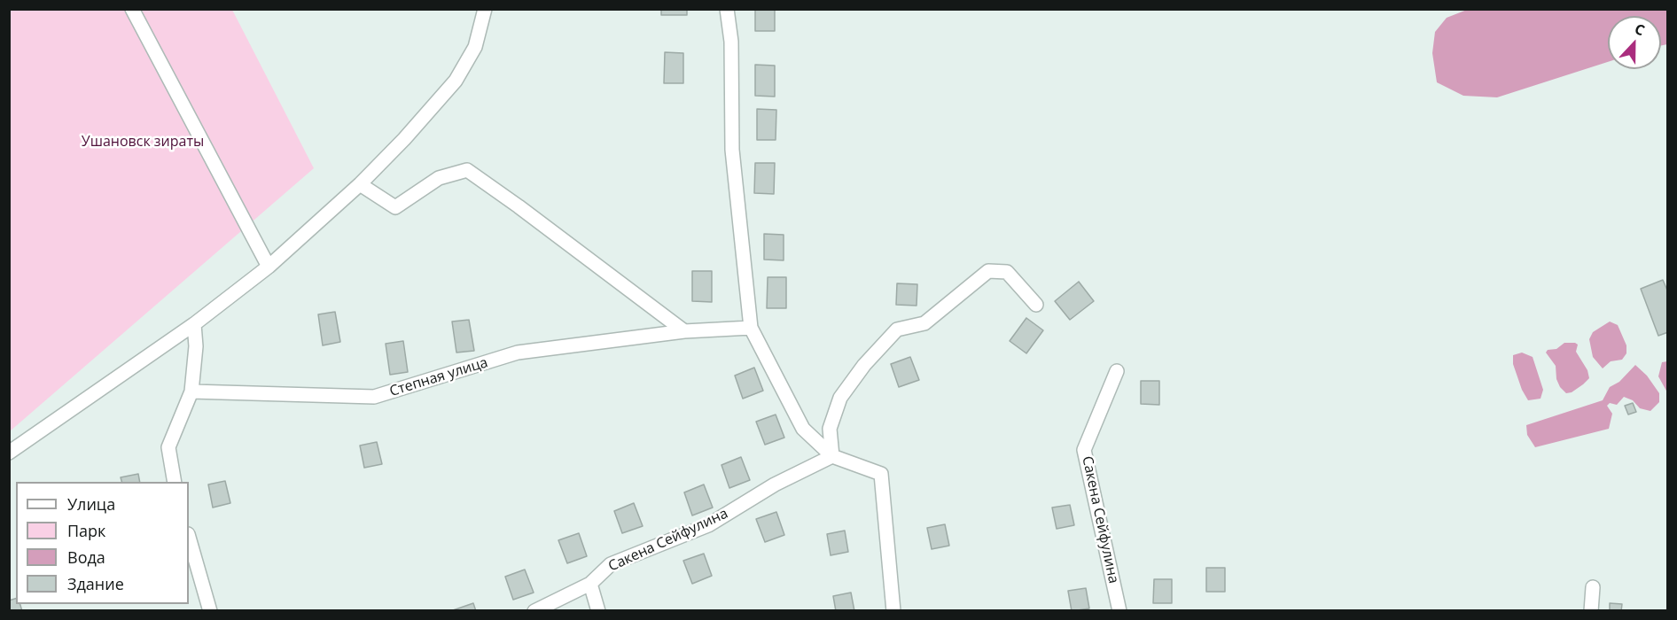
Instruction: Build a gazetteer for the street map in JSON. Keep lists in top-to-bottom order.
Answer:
{
  "streets": {
    "street": ["Степная улица", "Сакена Сейфулина"]
  },
  "parks": ["Ушановск зираты"],
  "legend": [
    "Улица",
    "Парк",
    "Вода",
    "Здание"
  ],
  "north": "top"
}
